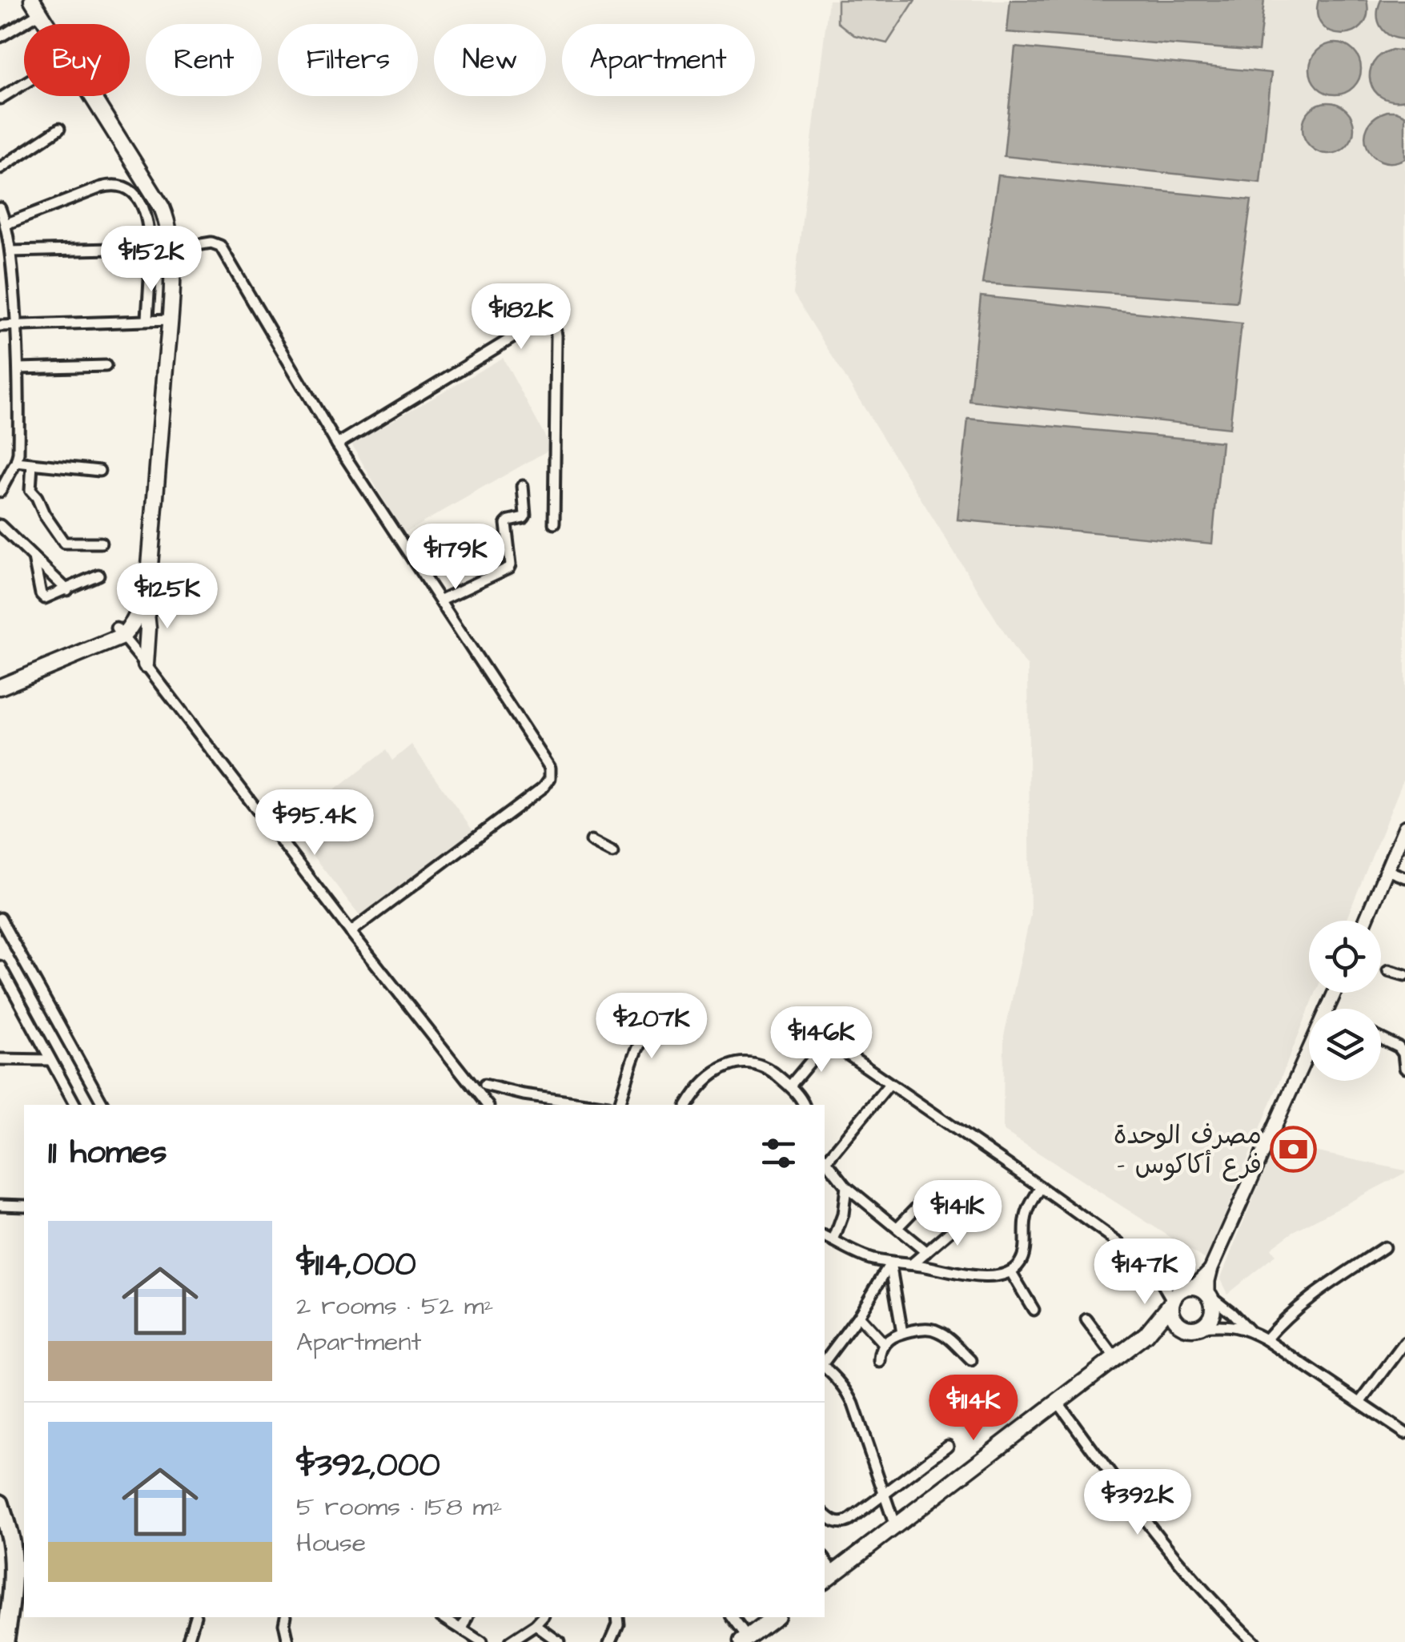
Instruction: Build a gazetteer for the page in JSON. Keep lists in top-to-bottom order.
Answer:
{
  "places": {
    "bank": ["مصرف الوحدة - فرع أكاكوس"]
  },
  "page": {
    "chip": [
      "Buy",
      "Rent",
      "Filters",
      "New",
      "Apartment"
    ],
    "price": [
      "$152K",
      "$182K",
      "$179K",
      "$125K",
      "$95.4K",
      "$207K",
      "$146K",
      "$141K",
      "$147K",
      "$114K",
      "$392K"
    ],
    "heading": "11 homes",
    "list": [
      {
        "name": "$114,000",
        "note": "2 rooms · 52 m² · Apartment"
      },
      {
        "name": "$392,000",
        "note": "5 rooms · 158 m² · House"
      }
    ]
  }
}
